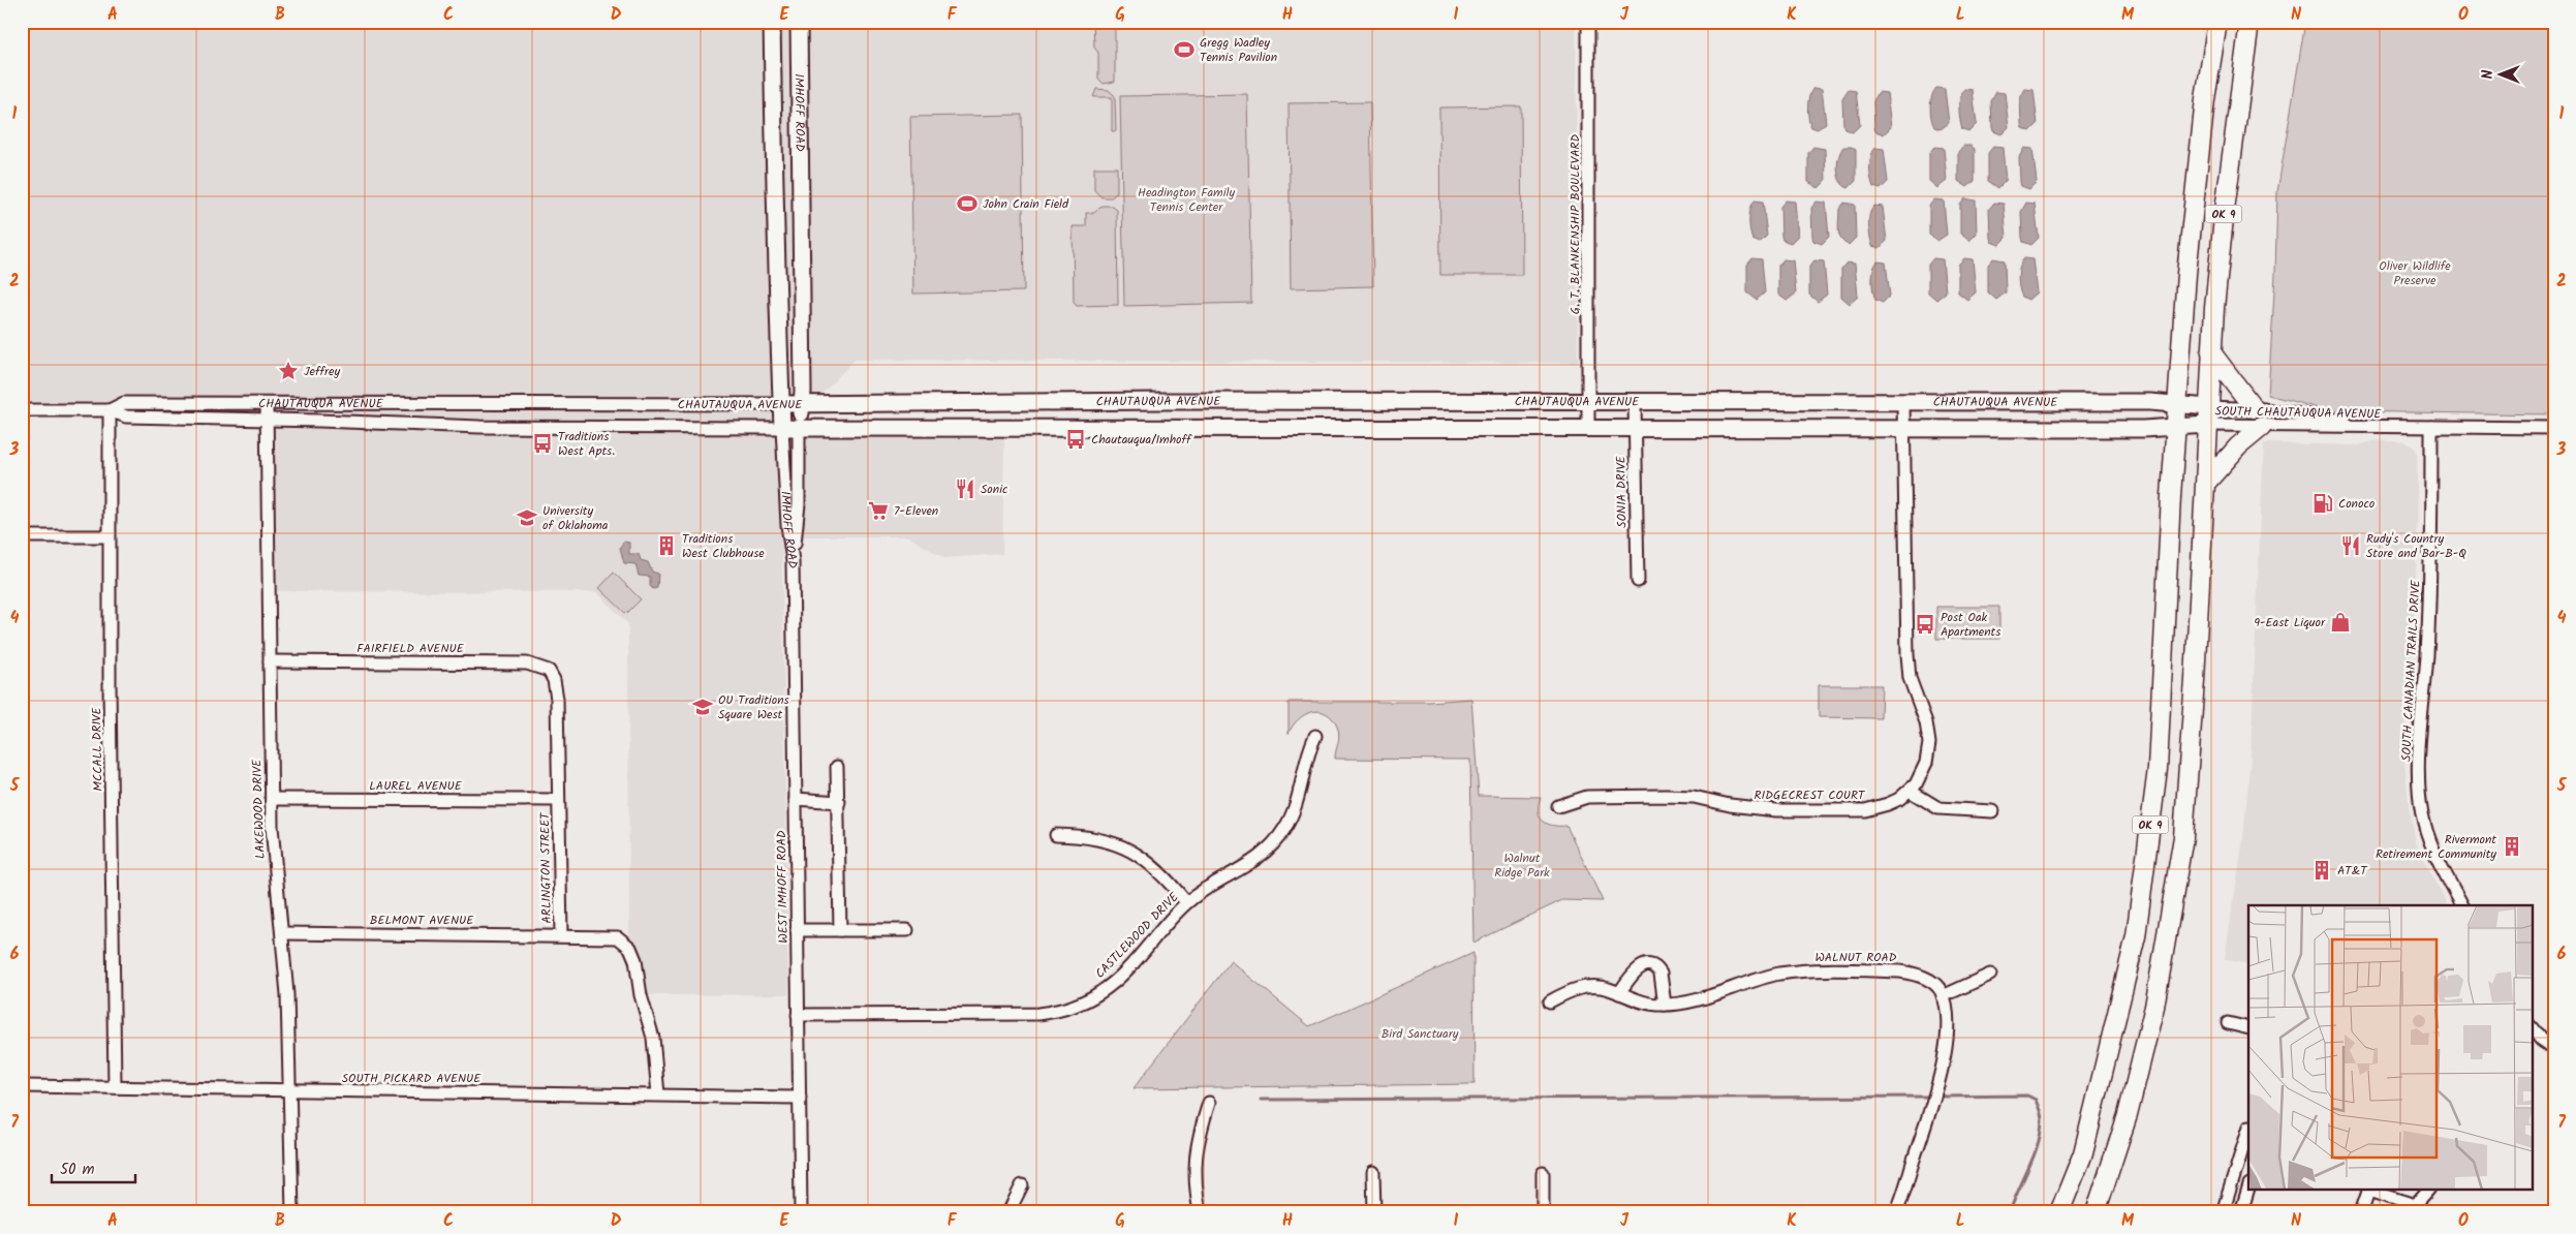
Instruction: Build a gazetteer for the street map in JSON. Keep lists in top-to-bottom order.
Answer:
{
  "streets": {
    "highway": ["OK 9"],
    "main road": ["IMHOFF ROAD", "CHAUTAUQUA AVENUE"],
    "street": [
      "G. T. BLANKENSHIP BOULEVARD",
      "SOUTH CHAUTAUQUA AVENUE",
      "SONIA DRIVE",
      "FAIRFIELD AVENUE",
      "SOUTH CANADIAN TRAILS DRIVE",
      "MCCALL DRIVE",
      "LAUREL AVENUE",
      "RIDGECREST COURT",
      "LAKEWOOD DRIVE",
      "ARLINGTON STREET",
      "WEST IMHOFF ROAD",
      "BELMONT AVENUE",
      "CASTLEWOOD DRIVE",
      "WALNUT ROAD",
      "SOUTH PICKARD AVENUE"
    ]
  },
  "crossings": [
    ["IMHOFF ROAD", "CHAUTAUQUA AVENUE"],
    ["IMHOFF ROAD", "WEST IMHOFF ROAD"],
    ["OK 9", "CHAUTAUQUA AVENUE"],
    ["OK 9", "SOUTH CHAUTAUQUA AVENUE"],
    ["G. T. BLANKENSHIP BOULEVARD", "CHAUTAUQUA AVENUE"],
    ["CHAUTAUQUA AVENUE", "SOUTH CHAUTAUQUA AVENUE"],
    ["CHAUTAUQUA AVENUE", "SONIA DRIVE"],
    ["CHAUTAUQUA AVENUE", "MCCALL DRIVE"],
    ["CHAUTAUQUA AVENUE", "RIDGECREST COURT"],
    ["CHAUTAUQUA AVENUE", "LAKEWOOD DRIVE"],
    ["SOUTH CHAUTAUQUA AVENUE", "SOUTH CANADIAN TRAILS DRIVE"],
    ["FAIRFIELD AVENUE", "LAKEWOOD DRIVE"],
    ["FAIRFIELD AVENUE", "ARLINGTON STREET"],
    ["MCCALL DRIVE", "SOUTH PICKARD AVENUE"],
    ["LAUREL AVENUE", "LAKEWOOD DRIVE"],
    ["LAUREL AVENUE", "ARLINGTON STREET"],
    ["LAKEWOOD DRIVE", "BELMONT AVENUE"],
    ["LAKEWOOD DRIVE", "SOUTH PICKARD AVENUE"],
    ["ARLINGTON STREET", "BELMONT AVENUE"],
    ["ARLINGTON STREET", "SOUTH PICKARD AVENUE"],
    ["WEST IMHOFF ROAD", "CASTLEWOOD DRIVE"],
    ["WEST IMHOFF ROAD", "SOUTH PICKARD AVENUE"]
  ],
  "parks": [
    "Headington Family Tennis Center",
    "Oliver Wildlife Preserve",
    "Walnut Ridge Park",
    "Bird Sanctuary"
  ],
  "places": {
    "sports": ["Gregg Wadley Tennis Pavilion", "John Crain Field"],
    "place": ["Jeffrey"],
    "bus stop": ["Chautauqua/Imhoff", "Traditions West Apts.", "Post Oak Apartments"],
    "restaurant": ["Sonic", "Rudy's Country Store and Bar-B-Q"],
    "fuel station": ["Conoco"],
    "supermarket": ["7-Eleven"],
    "school or university": ["University of Oklahoma", "OU Traditions Square West"],
    "building": ["Traditions West Clubhouse", "Rivermont Retirement Community", "AT&T"],
    "shop": ["9-East Liquor"]
  },
  "scale_bar": "50 m",
  "north": "left",
  "grid": {
    "columns": [
      "A",
      "B",
      "C",
      "D",
      "E",
      "F",
      "G",
      "H",
      "I",
      "J",
      "K",
      "L",
      "M",
      "N",
      "O"
    ],
    "rows": [
      "1",
      "2",
      "3",
      "4",
      "5",
      "6",
      "7"
    ]
  }
}
